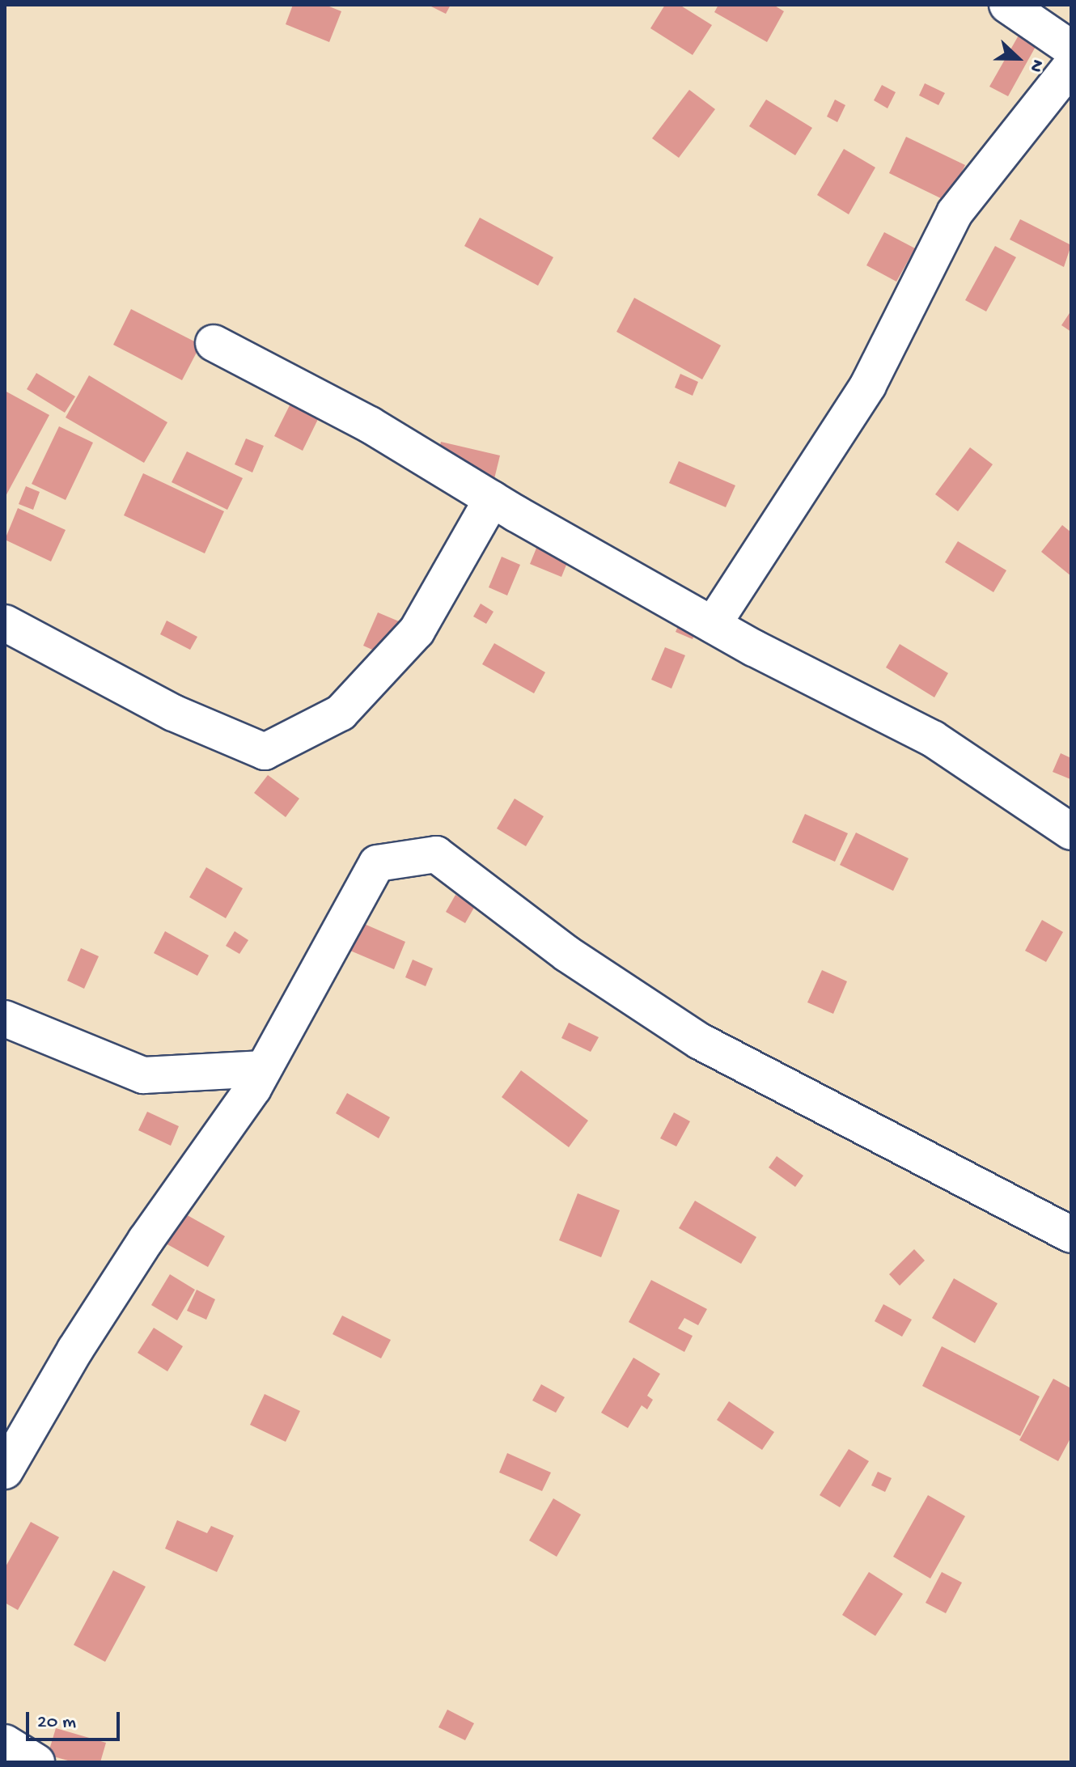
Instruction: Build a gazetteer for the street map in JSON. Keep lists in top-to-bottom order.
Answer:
{
  "scale_bar": "20 m",
  "north": "right"
}
